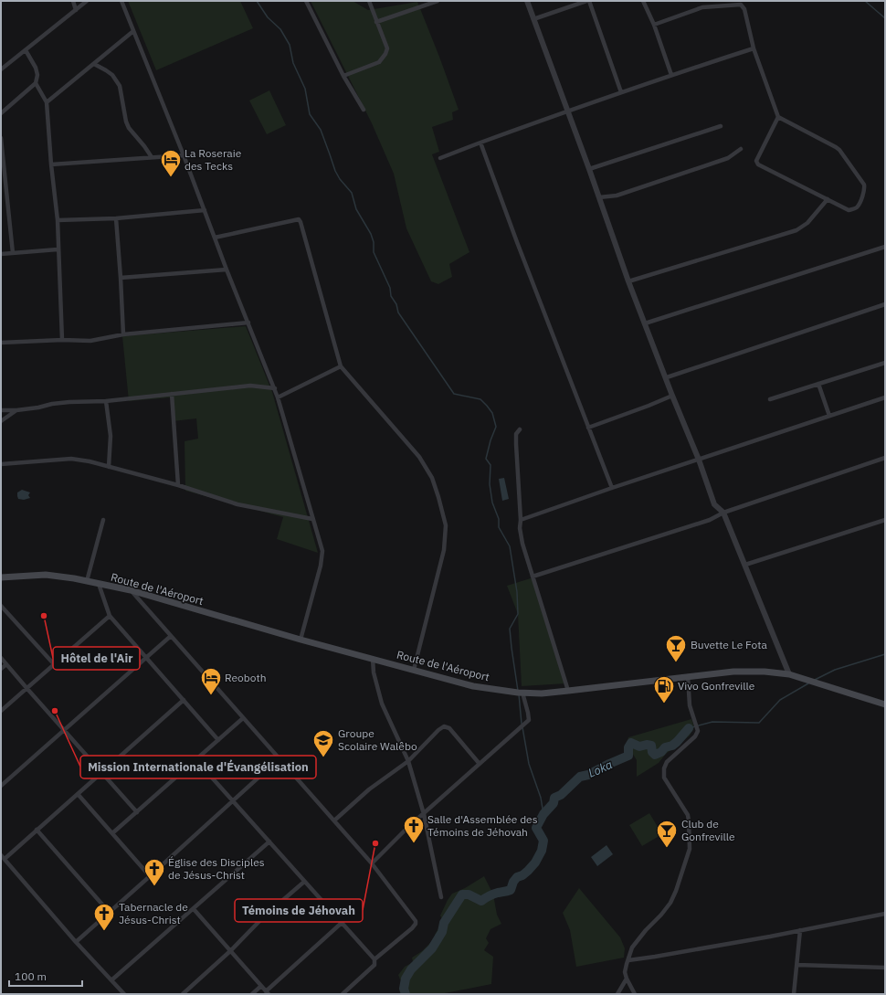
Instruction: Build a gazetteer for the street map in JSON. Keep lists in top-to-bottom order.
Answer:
{
  "streets": {
    "main road": ["Route de l'Aéroport"]
  },
  "water": ["Loka"],
  "places": {
    "hotel": ["La Roseraie des Tecks", "Reoboth"],
    "other": ["Hôtel de l'Air", "Mission Internationale d'Évangélisation", "Témoins de Jéhovah"],
    "bar": ["Buvette Le Fota", "Club de Gonfreville"],
    "fuel station": ["Vivo Gonfreville"],
    "school or university": ["Groupe Scolaire Walêbo"],
    "church": ["Salle d'Assemblée des Témoins de Jéhovah", "Église des Disciples de Jésus-Christ", "Tabernacle de Jésus-Christ"]
  },
  "scale_bar": "100 m"
}
